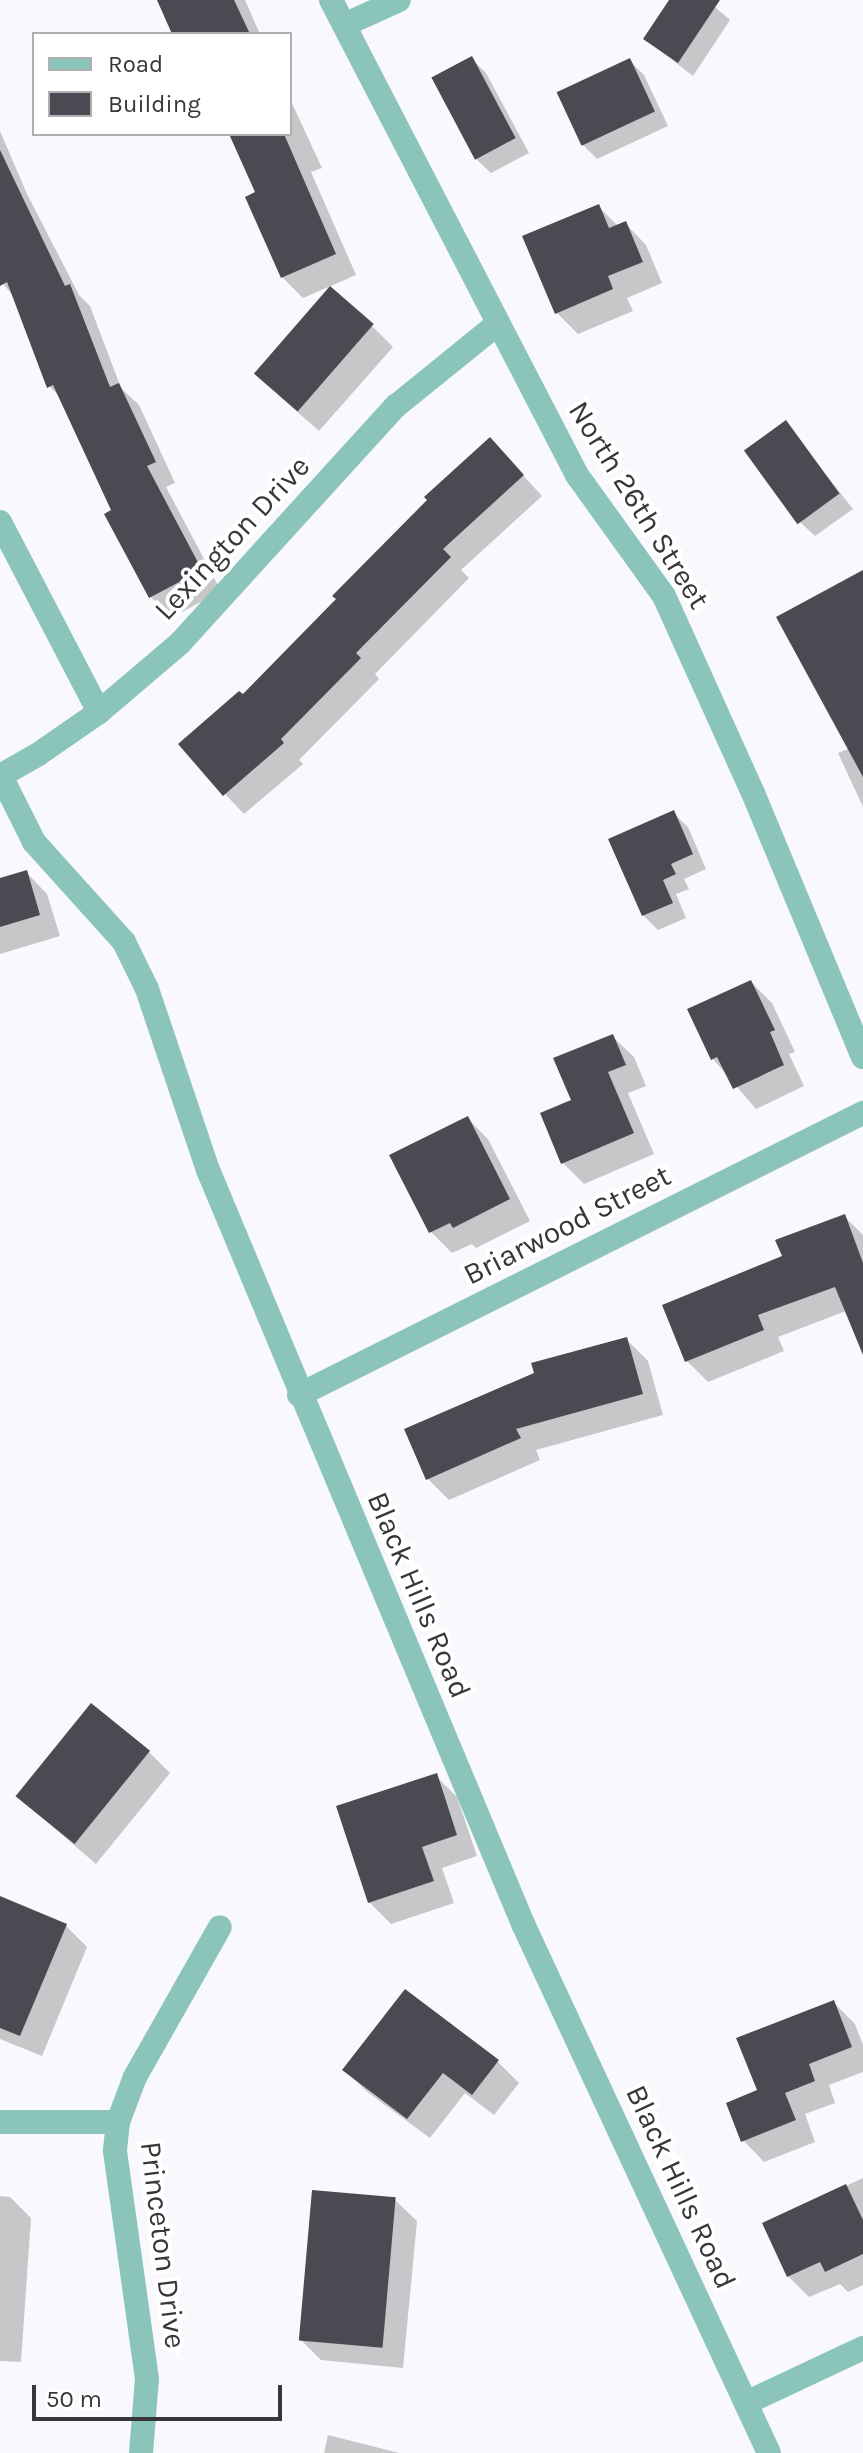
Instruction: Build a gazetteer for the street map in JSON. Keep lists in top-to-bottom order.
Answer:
{
  "streets": {
    "street": [
      "North 26th Street",
      "Lexington Drive",
      "Briarwood Street",
      "Black Hills Road",
      "Princeton Drive"
    ]
  },
  "crossings": [
    ["North 26th Street", "Lexington Drive"],
    ["Lexington Drive", "Black Hills Road"],
    ["Briarwood Street", "Black Hills Road"]
  ],
  "legend": ["Road", "Building"],
  "scale_bar": "50 m"
}
